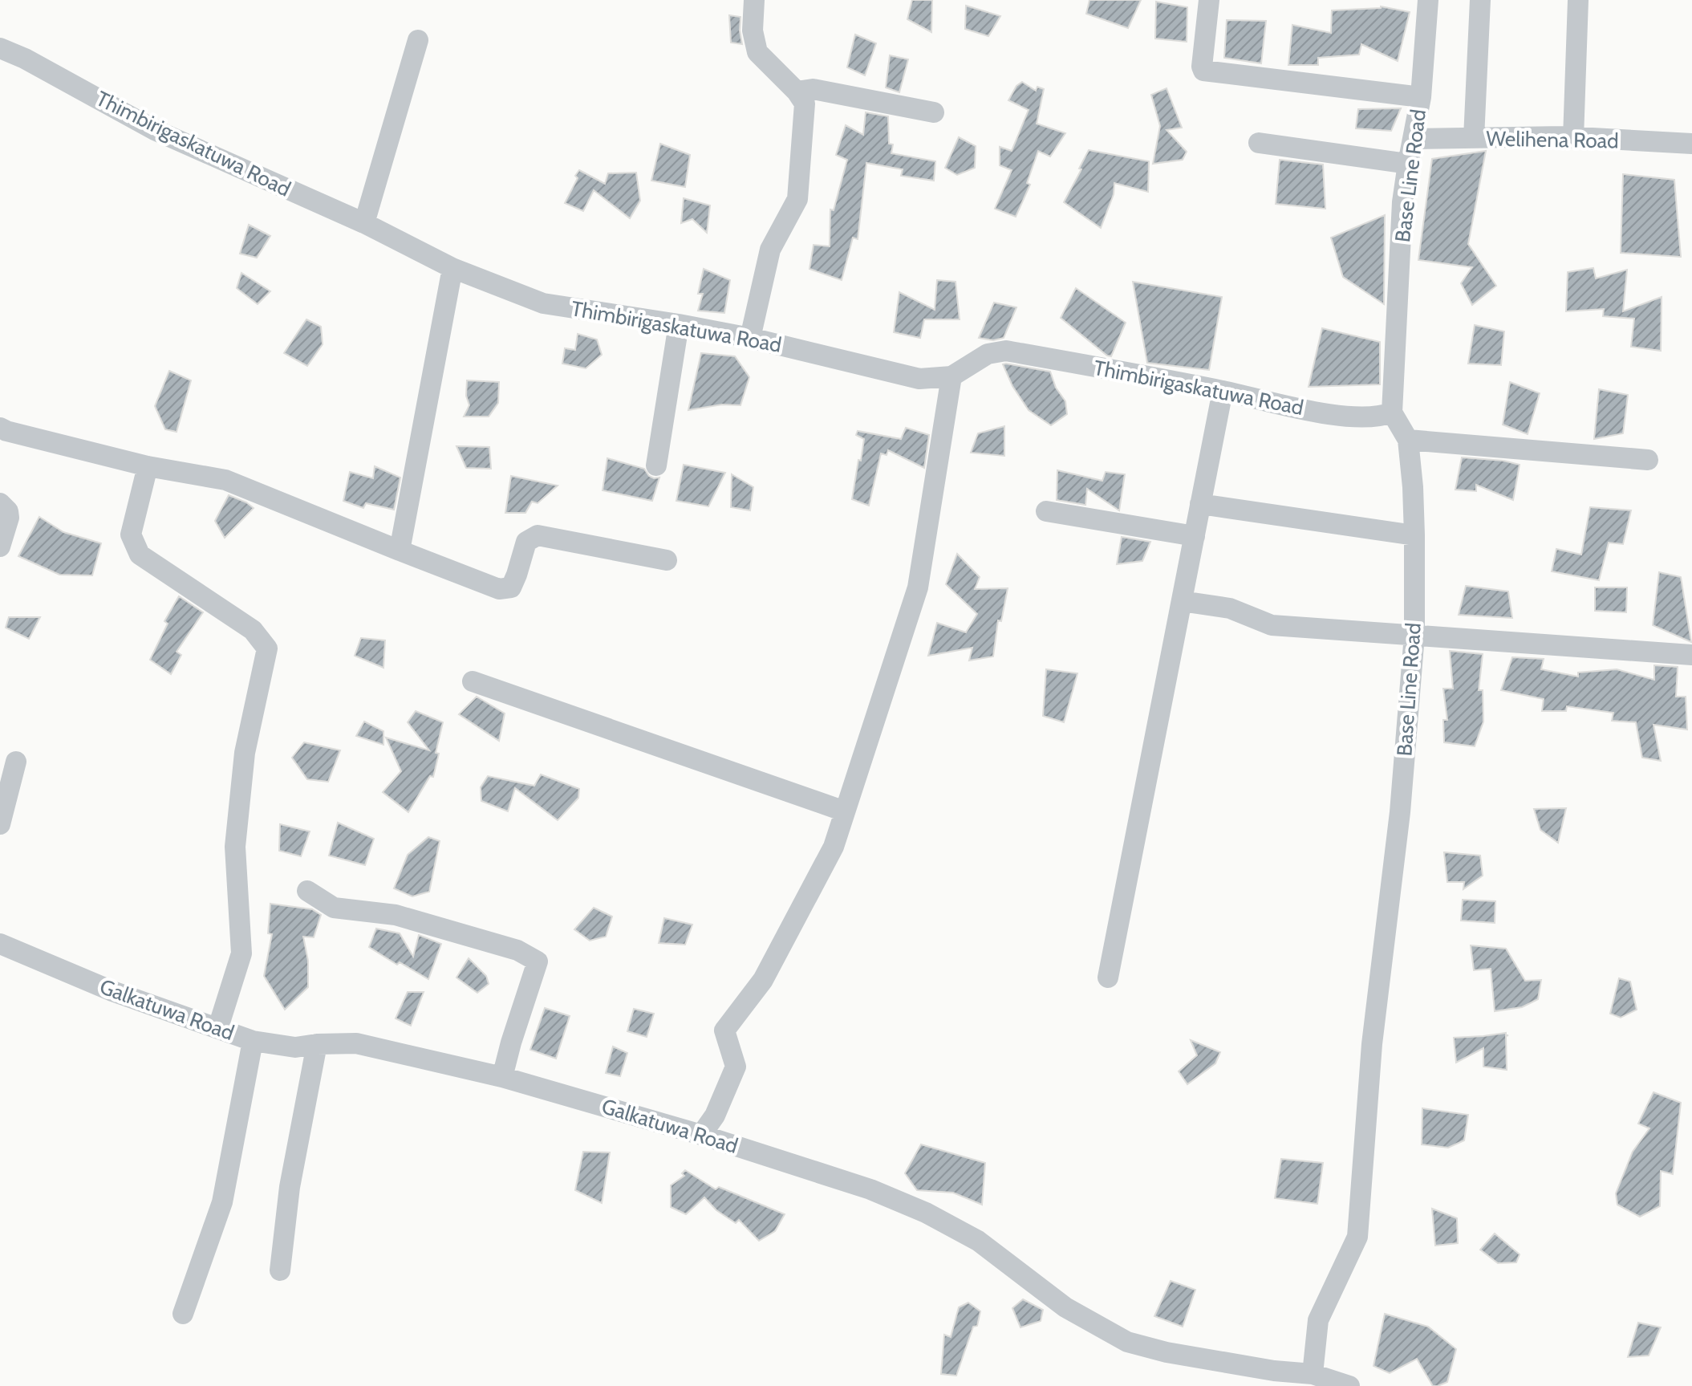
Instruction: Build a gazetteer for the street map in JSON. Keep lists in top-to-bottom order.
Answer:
{
  "streets": {
    "street": [
      "Welihena Road",
      "Thimbirigaskatuwa Road",
      "Base Line Road",
      "Galkatuwa Road"
    ]
  },
  "crossings": [
    ["Welihena Road", "Base Line Road"],
    ["Thimbirigaskatuwa Road", "Base Line Road"],
    ["Base Line Road", "Galkatuwa Road"]
  ]
}
